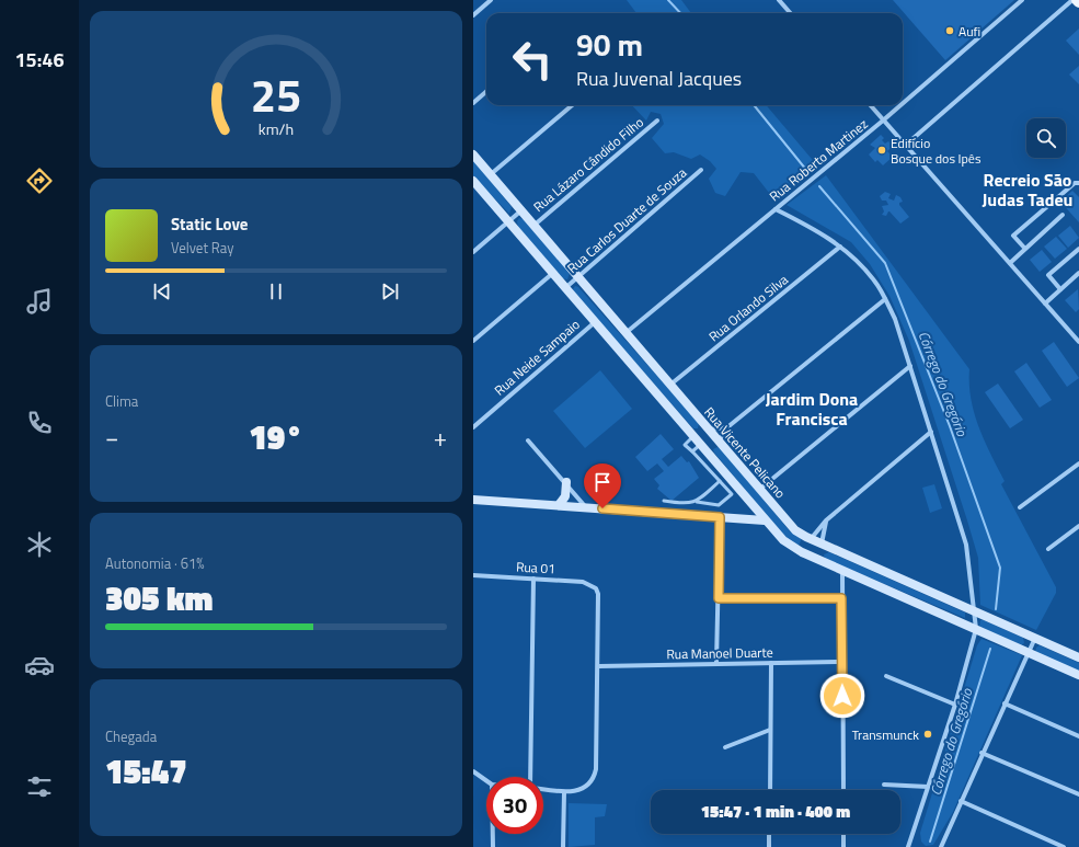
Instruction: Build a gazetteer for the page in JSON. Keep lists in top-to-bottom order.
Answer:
{
  "streets": {
    "street": [
      "Rua Roberto Martinez",
      "Rua Lázaro Cândido Filho",
      "Rua Carlos Duarte de Souza",
      "Rua Orlando Silva",
      "Rua Neide Sampaio",
      "Rua Vicente Pelicano",
      "Rua 01",
      "Rua Manoel Duarte"
    ]
  },
  "crossings": [
    ["Rua Roberto Martinez", "Rua Vicente Pelicano"],
    ["Rua Lázaro Cândido Filho", "Rua Vicente Pelicano"],
    ["Rua Carlos Duarte de Souza", "Rua Vicente Pelicano"],
    ["Rua Orlando Silva", "Rua Vicente Pelicano"],
    ["Rua 01", "Rua Manoel Duarte"]
  ],
  "districts": ["Recreio São Judas Tadeu", "Jardim Dona Francisca"],
  "water": ["Córrego do Gregório"],
  "places": ["Aufi", "Edifício Bosque dos Ipês", "Transmunck"],
  "page": {
    "tabs": "15:46",
    "turn": ["90 m", "Rua Juvenal Jacques"],
    "song": ["Static Love", "Velvet Ray"],
    "tile": [
      "Clima",
      ["Autonomia · 61%", "305 km"],
      ["Chegada", "15:47"]
    ],
    "heat": ["−", "19°", "+"],
    "limit": "30",
    "trip": "15:47 · 1 min · 400 m",
    "gauge": ["25", "km/h"]
  }
}
